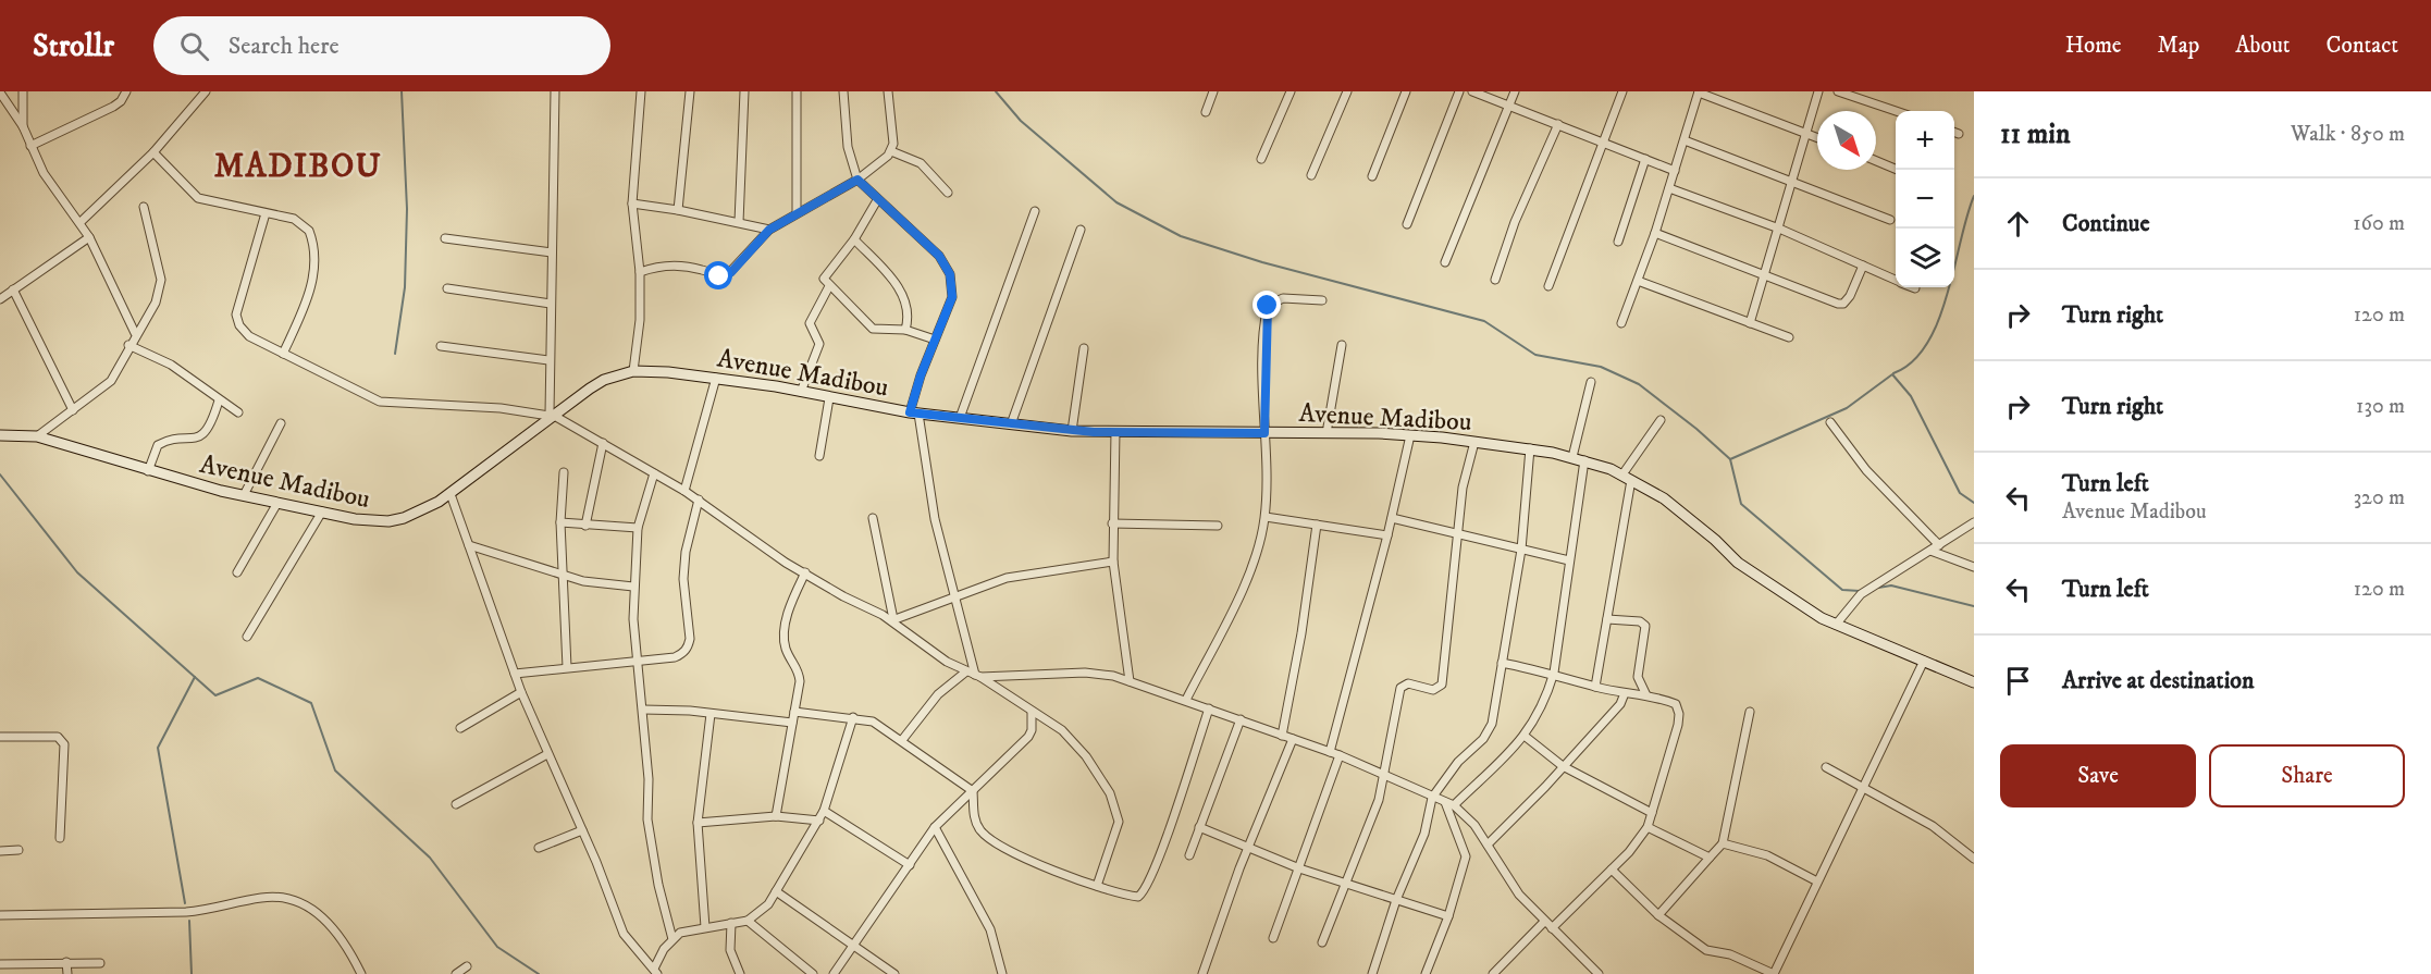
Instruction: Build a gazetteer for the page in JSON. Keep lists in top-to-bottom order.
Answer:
{
  "streets": {
    "street": ["Avenue Madibou"]
  },
  "districts": ["MADIBOU"],
  "north": "bottom right",
  "page": {
    "header": "Strollr",
    "search": "Search here",
    "nav": [
      "Home",
      "Map",
      "About",
      "Contact"
    ],
    "heading": ["11 min", "Walk · 850 m"],
    "map_buttons": ["+", "−"],
    "list": [
      ["Continue", "160 m"],
      ["Turn right", "120 m"],
      ["Turn right", "130 m"],
      ["Turn left", "Avenue Madibou", "320 m"],
      ["Turn left", "120 m"],
      "Arrive at destination"
    ],
    "buttons": ["Save", "Share"]
  }
}
